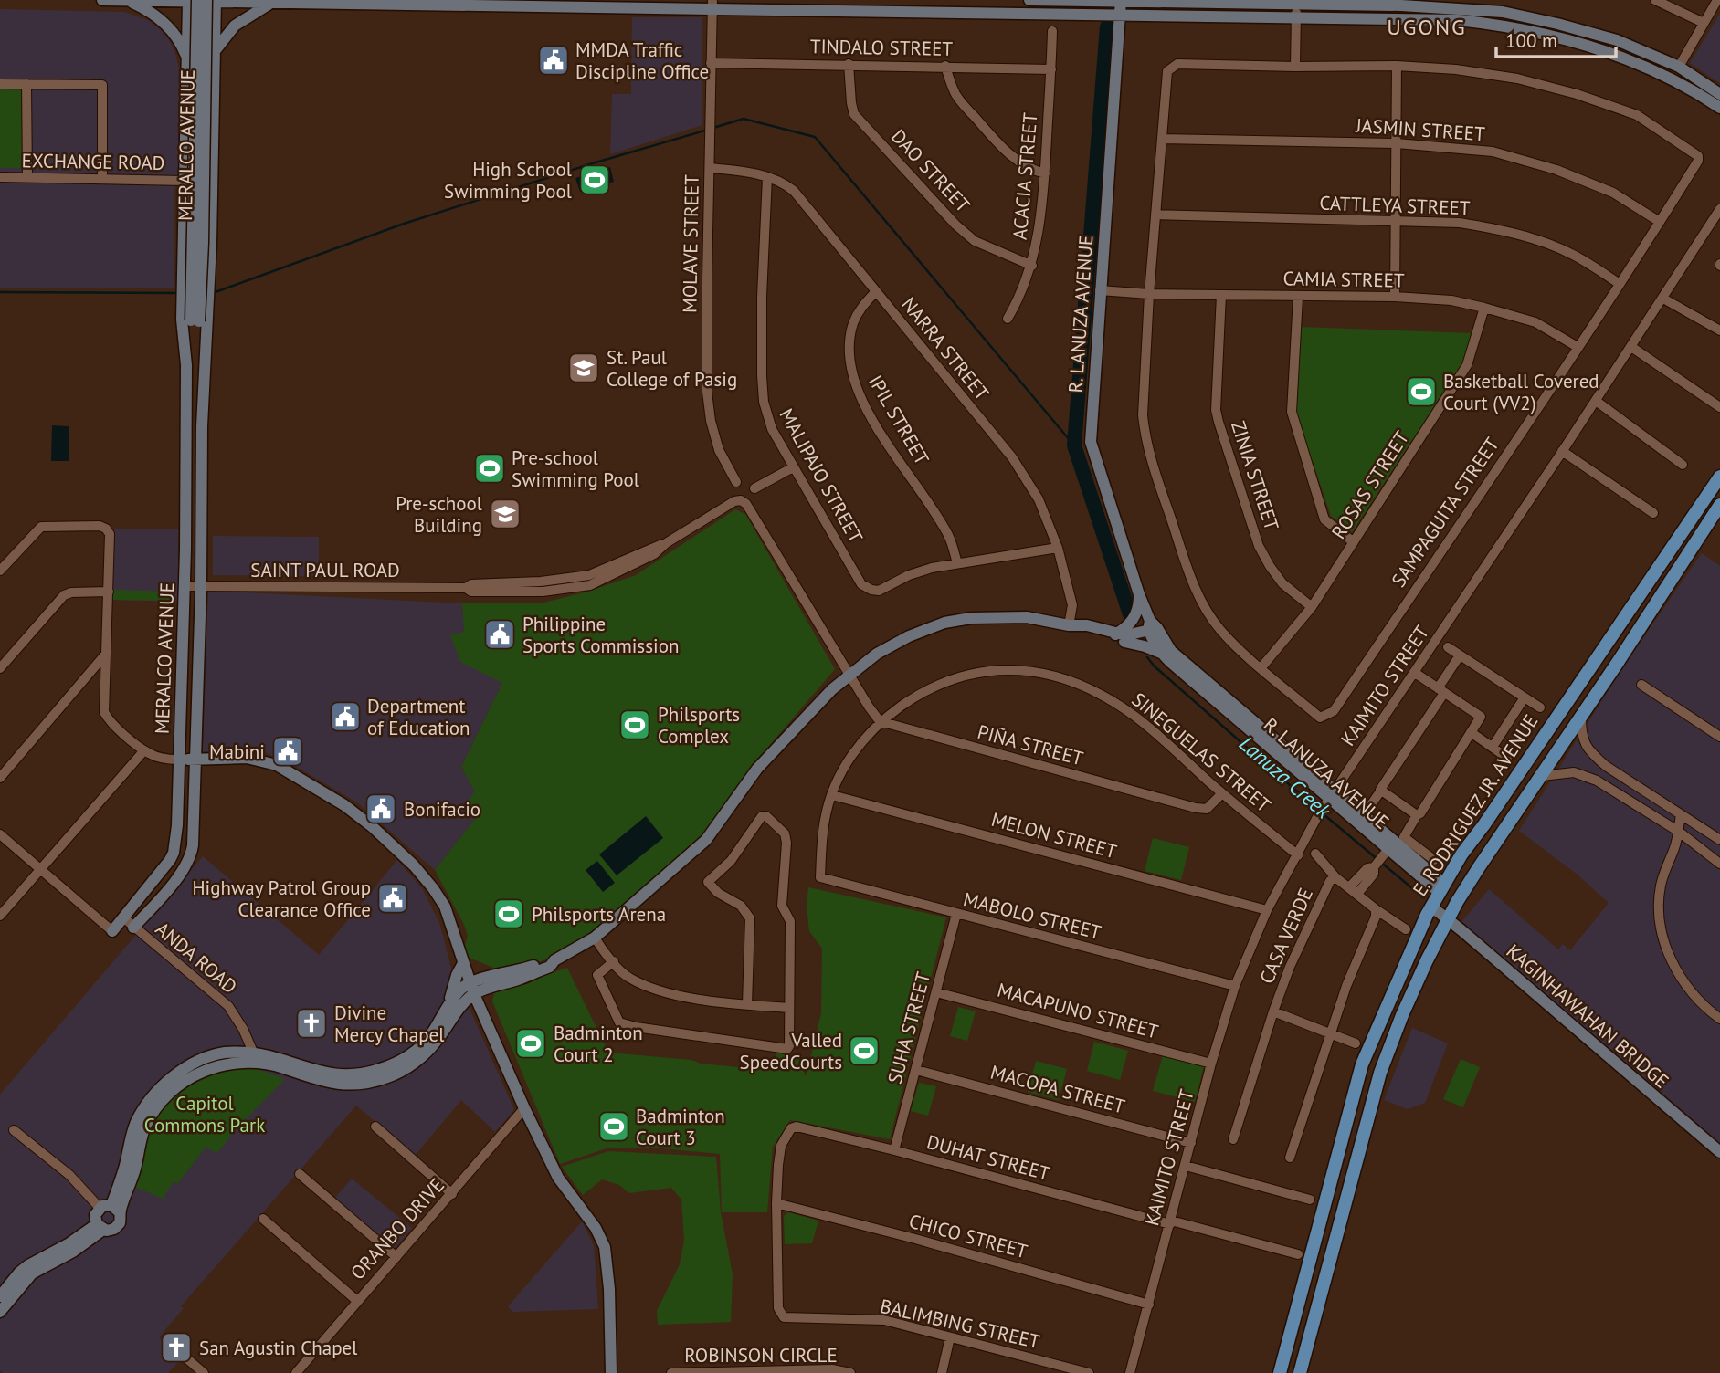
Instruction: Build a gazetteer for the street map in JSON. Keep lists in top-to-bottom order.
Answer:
{
  "streets": {
    "main road": [
      "MERALCO AVENUE",
      "R. LANUZA AVENUE",
      "E. RODRIGUEZ JR. AVENUE",
      "KAGINHAWAHAN BRIDGE"
    ],
    "street": [
      "TINDALO STREET",
      "JASMIN STREET",
      "EXCHANGE ROAD",
      "DAO STREET",
      "ACACIA STREET",
      "CATTLEYA STREET",
      "MOLAVE STREET",
      "CAMIA STREET",
      "NARRA STREET",
      "IPIL STREET",
      "MALIPAJO STREET",
      "ZINIA STREET",
      "ROSAS STREET",
      "SAMPAGUITA STREET",
      "SAINT PAUL ROAD",
      "KAIMITO STREET",
      "PIÑA STREET",
      "SINEGUELAS STREET",
      "MELON STREET",
      "MABOLO STREET",
      "CASA VERDE",
      "ANDA ROAD",
      "MACAPUNO STREET",
      "SUHA STREET",
      "MACOPA STREET",
      "DUHAT STREET",
      "ORANBO DRIVE",
      "CHICO STREET",
      "BALIMBING STREET",
      "ROBINSON CIRCLE"
    ]
  },
  "crossings": [
    ["TINDALO STREET", "DAO STREET"],
    ["TINDALO STREET", "ACACIA STREET"],
    ["TINDALO STREET", "MOLAVE STREET"],
    ["JASMIN STREET", "SAMPAGUITA STREET"],
    ["MERALCO AVENUE", "EXCHANGE ROAD"],
    ["MERALCO AVENUE", "SAINT PAUL ROAD"],
    ["MERALCO AVENUE", "ANDA ROAD"],
    ["DAO STREET", "ACACIA STREET"],
    ["CATTLEYA STREET", "SAMPAGUITA STREET"],
    ["MOLAVE STREET", "NARRA STREET"],
    ["CAMIA STREET", "R. LANUZA AVENUE"],
    ["CAMIA STREET", "ZINIA STREET"],
    ["CAMIA STREET", "ROSAS STREET"],
    ["CAMIA STREET", "SAMPAGUITA STREET"],
    ["R. LANUZA AVENUE", "KAIMITO STREET"],
    ["R. LANUZA AVENUE", "E. RODRIGUEZ JR. AVENUE"],
    ["NARRA STREET", "IPIL STREET"],
    ["NARRA STREET", "MALIPAJO STREET"],
    ["IPIL STREET", "MALIPAJO STREET"],
    ["ZINIA STREET", "ROSAS STREET"],
    ["ROSAS STREET", "SAMPAGUITA STREET"],
    ["KAIMITO STREET", "SINEGUELAS STREET"],
    ["KAIMITO STREET", "MELON STREET"],
    ["KAIMITO STREET", "MABOLO STREET"],
    ["KAIMITO STREET", "MACAPUNO STREET"],
    ["KAIMITO STREET", "MACOPA STREET"],
    ["KAIMITO STREET", "DUHAT STREET"],
    ["KAIMITO STREET", "CHICO STREET"],
    ["PIÑA STREET", "SINEGUELAS STREET"],
    ["SINEGUELAS STREET", "MELON STREET"],
    ["SINEGUELAS STREET", "MABOLO STREET"],
    ["E. RODRIGUEZ JR. AVENUE", "KAGINHAWAHAN BRIDGE"],
    ["MABOLO STREET", "SUHA STREET"],
    ["MACAPUNO STREET", "SUHA STREET"],
    ["SUHA STREET", "MACOPA STREET"],
    ["SUHA STREET", "DUHAT STREET"],
    ["DUHAT STREET", "CHICO STREET"],
    ["DUHAT STREET", "BALIMBING STREET"],
    ["CHICO STREET", "BALIMBING STREET"]
  ],
  "districts": ["UGONG"],
  "water": ["Lanuza Creek"],
  "parks": ["Capitol Commons Park"],
  "places": {
    "public building": [
      "MMDA Traffic Discipline Office",
      "Philippine Sports Commission",
      "Department of Education",
      "Mabini",
      "Bonifacio",
      "Highway Patrol Group Clearance Office"
    ],
    "sports": [
      "High School Swimming Pool",
      "Basketball Covered Court (VV2)",
      "Pre-school Swimming Pool",
      "Philsports Complex",
      "Philsports Arena",
      "Badminton Court 2",
      "Valled SpeedCourts",
      "Badminton Court 3"
    ],
    "school or university": ["St. Paul College of Pasig", "Pre-school Building"],
    "church": ["Divine Mercy Chapel", "San Agustin Chapel"]
  },
  "scale_bar": "100 m"
}
